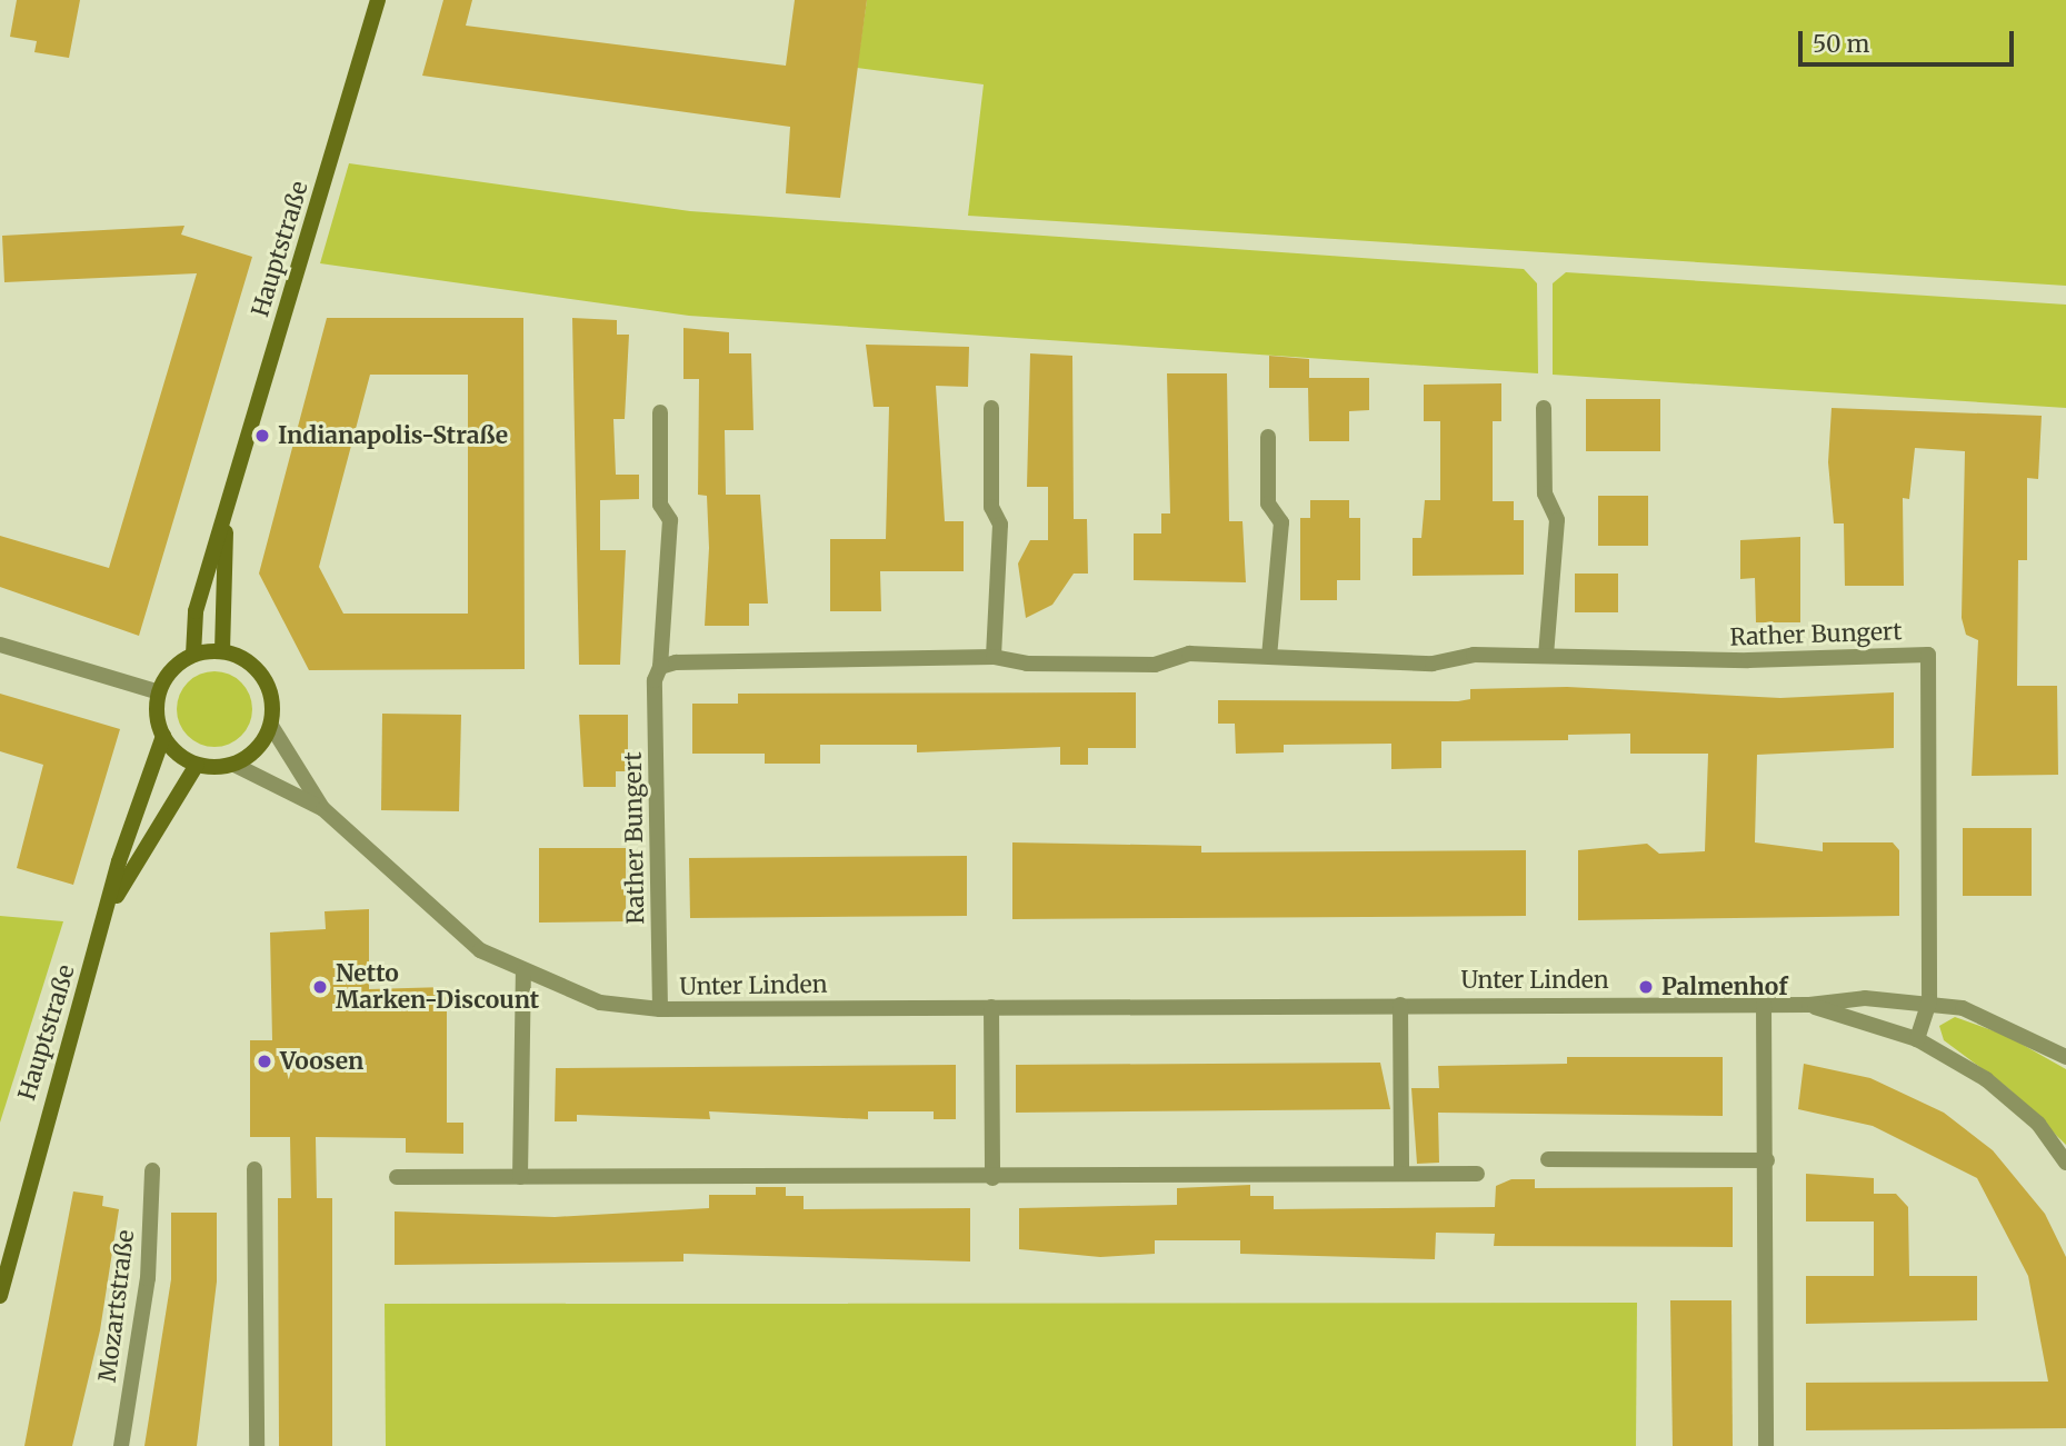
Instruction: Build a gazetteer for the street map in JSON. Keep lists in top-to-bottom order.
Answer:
{
  "streets": {
    "street": [
      "Hauptstraße",
      "Rather Bungert",
      "Unter Linden",
      "Mozartstraße"
    ]
  },
  "crossings": [
    ["Hauptstraße", "Unter Linden"],
    ["Rather Bungert", "Unter Linden"]
  ],
  "places": [
    "Indianapolis-Straße",
    "Netto Marken-Discount",
    "Palmenhof",
    "Voosen"
  ],
  "scale_bar": "50 m"
}
